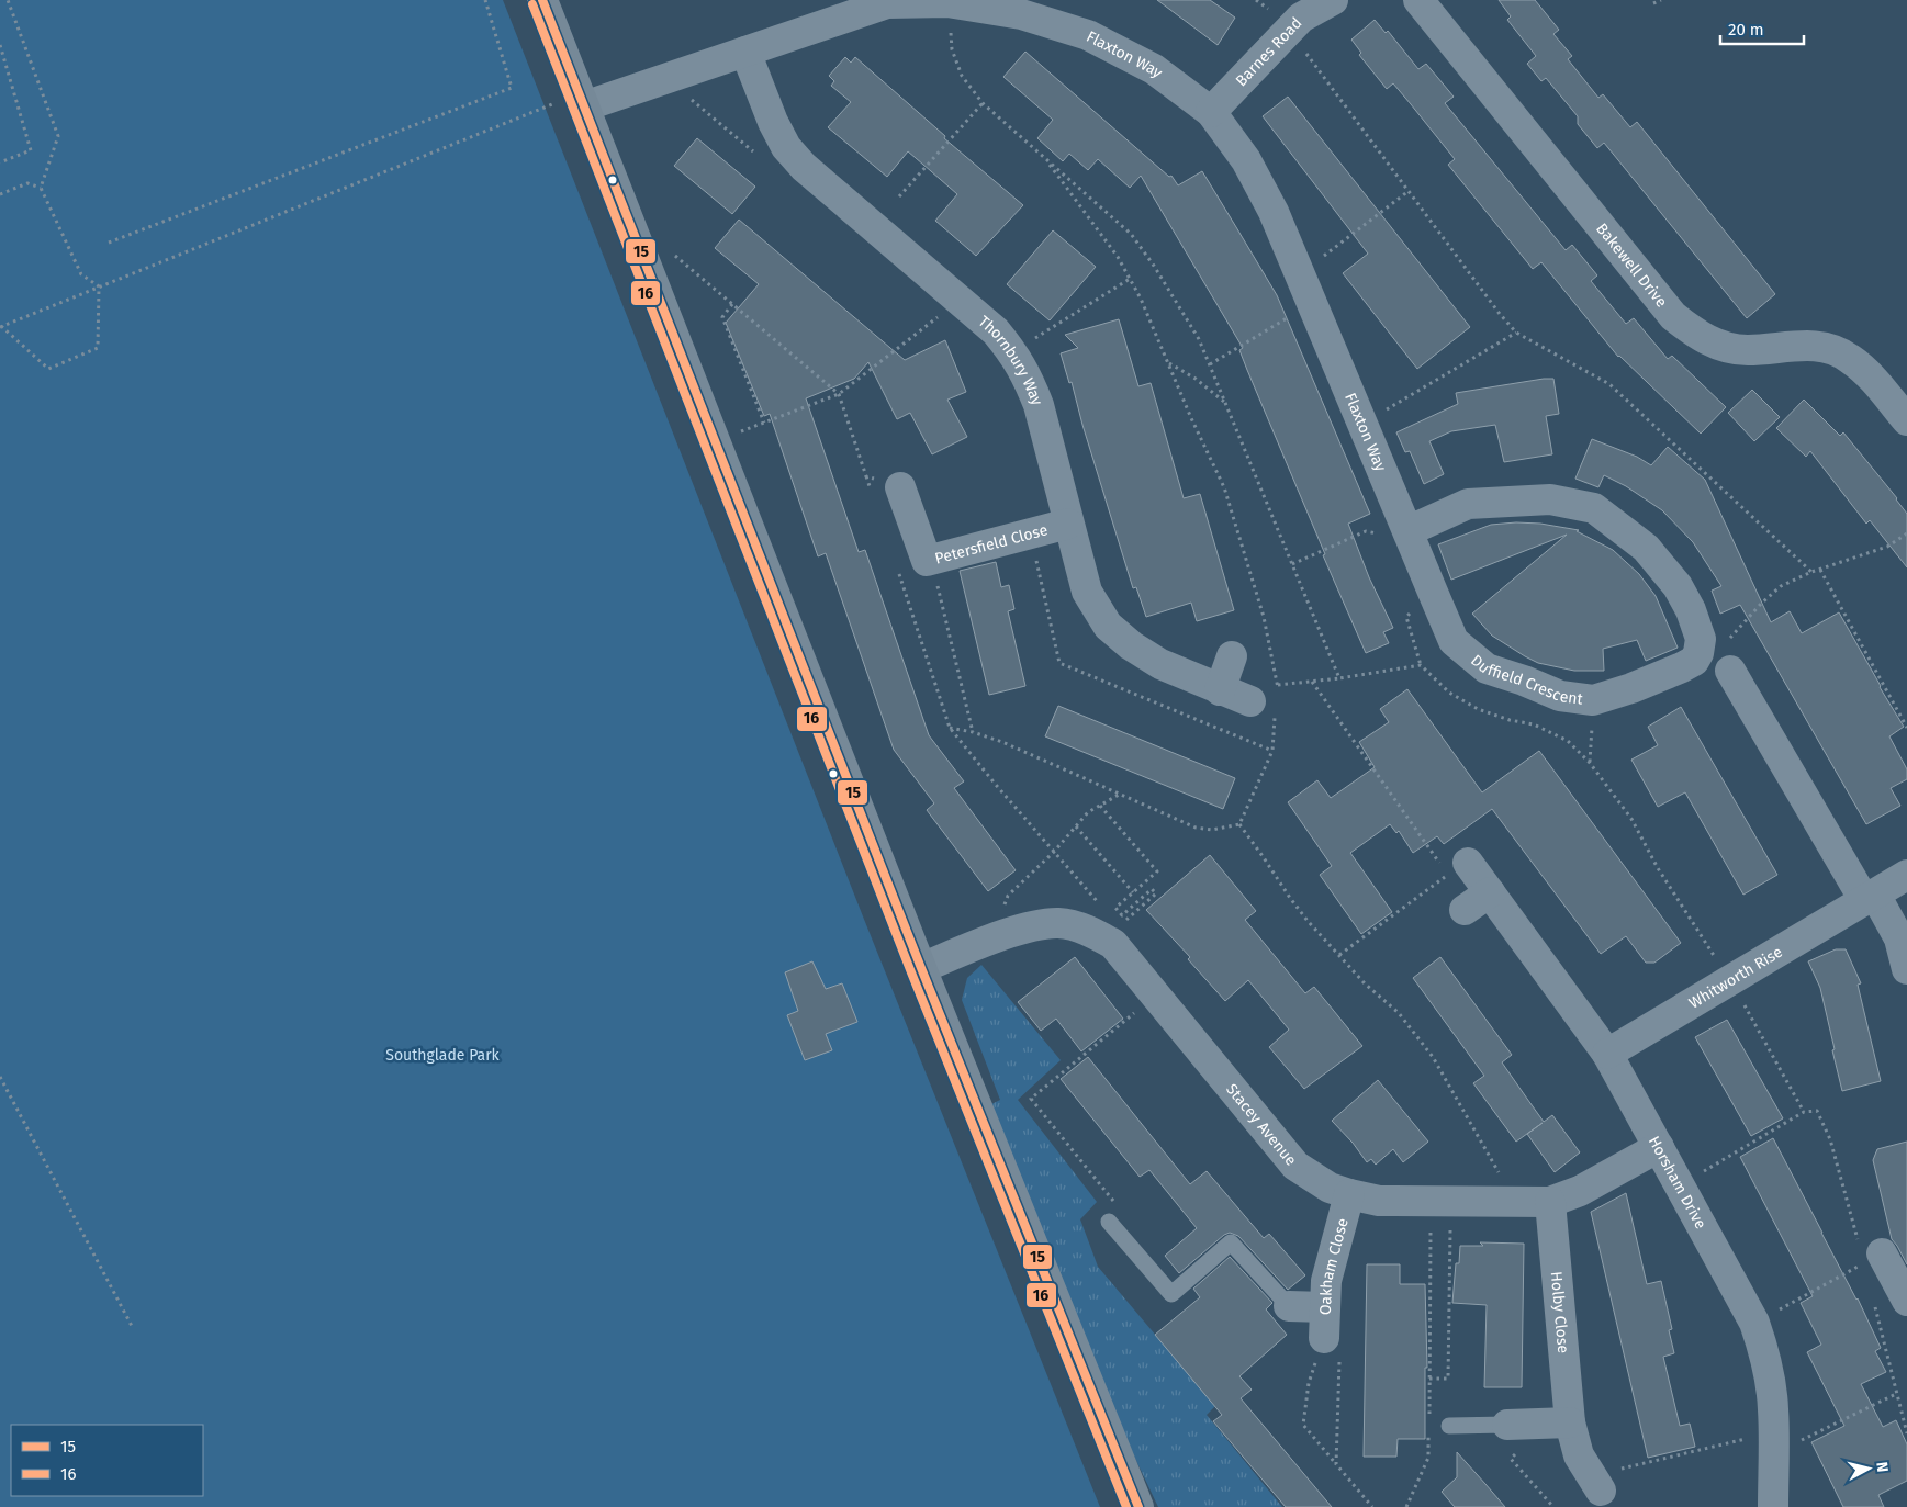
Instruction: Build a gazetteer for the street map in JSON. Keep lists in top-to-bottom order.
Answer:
{
  "streets": {
    "street": [
      "Barnes Road",
      "Flaxton Way",
      "Bakewell Drive",
      "Thornbury Way",
      "Petersfield Close",
      "Duffield Crescent",
      "Whitworth Rise",
      "Stacey Avenue",
      "Horsham Drive",
      "Oakham Close",
      "Holby Close"
    ]
  },
  "crossings": [
    ["Barnes Road", "Flaxton Way"],
    ["Flaxton Way", "Thornbury Way"],
    ["Flaxton Way", "Duffield Crescent"],
    ["Thornbury Way", "Petersfield Close"],
    ["Whitworth Rise", "Horsham Drive"],
    ["Stacey Avenue", "Horsham Drive"],
    ["Stacey Avenue", "Oakham Close"],
    ["Stacey Avenue", "Holby Close"]
  ],
  "parks": ["Southglade Park"],
  "lines": ["transit line 15", "transit line 16"],
  "legend": ["15", "16"],
  "scale_bar": "20 m",
  "north": "right"
}
